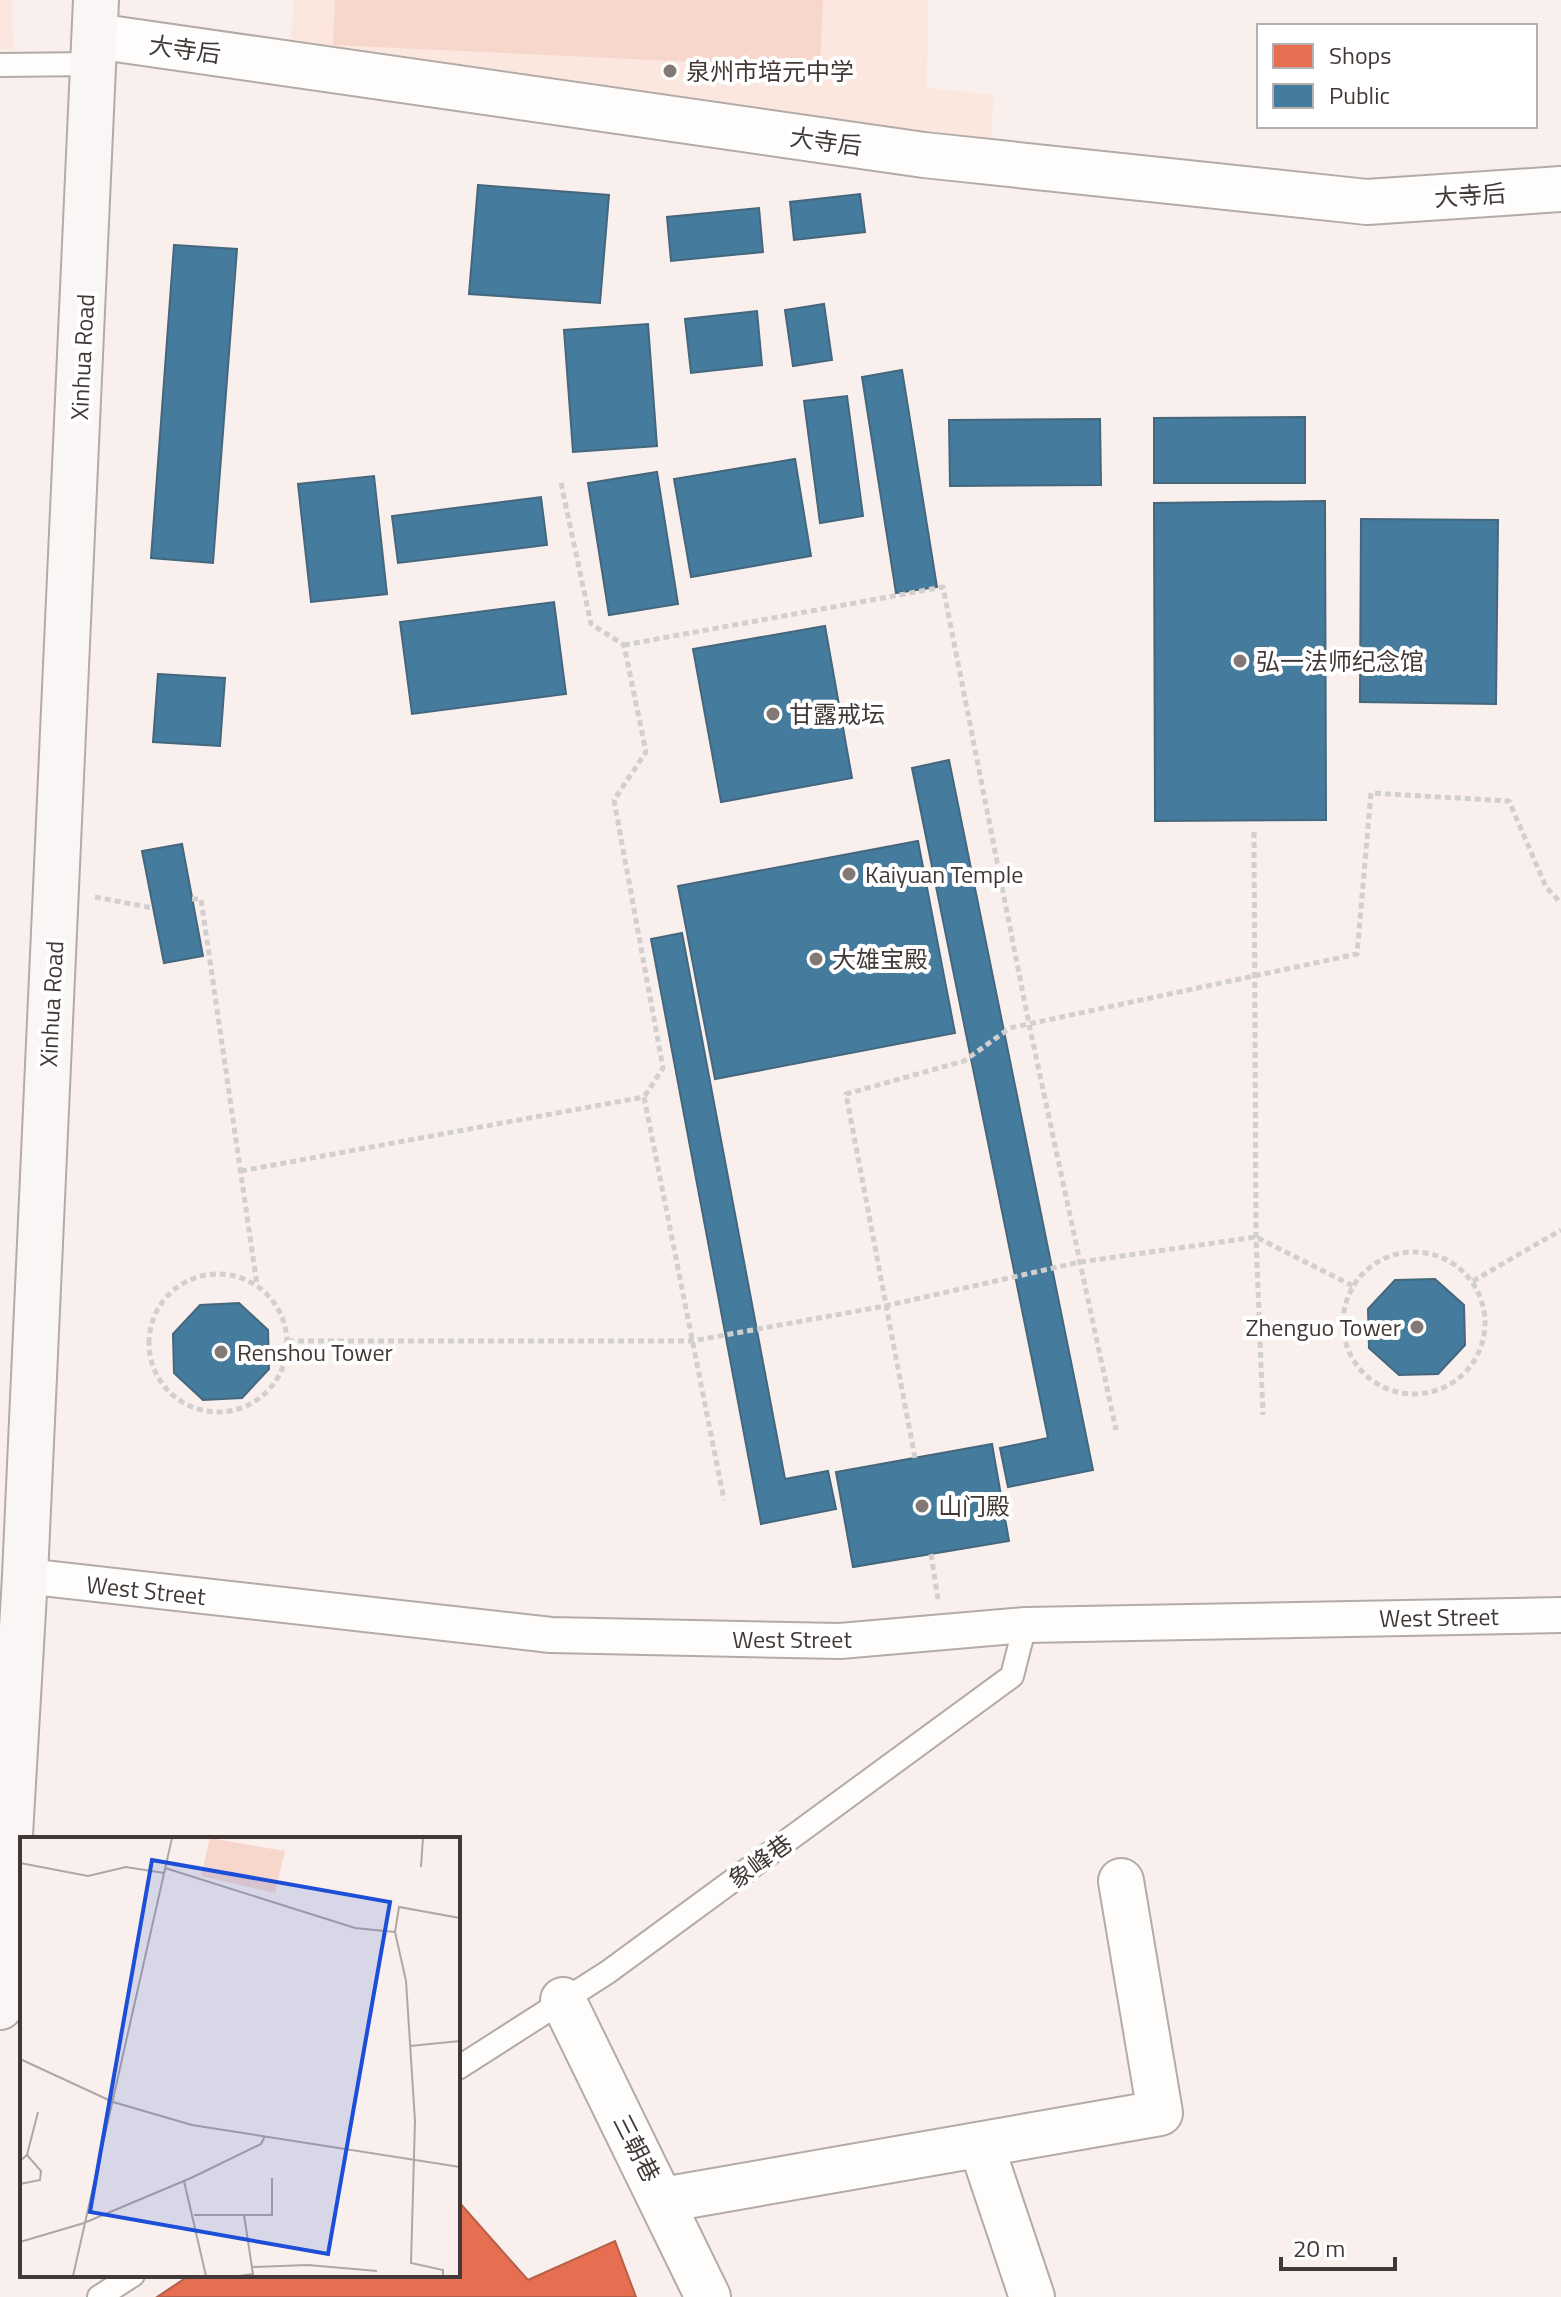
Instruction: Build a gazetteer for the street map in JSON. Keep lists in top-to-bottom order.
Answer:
{
  "streets": {
    "main road": ["Xinhua Road"],
    "street": ["大寺后", "West Street", "三朝巷"],
    "lane": ["象峰巷"]
  },
  "crossings": [
    ["大寺后", "Xinhua Road"],
    ["Xinhua Road", "West Street"],
    ["West Street", "象峰巷"],
    ["象峰巷", "三朝巷"]
  ],
  "places": [
    "泉州市培元中学",
    "弘一法师纪念馆",
    "甘露戒坛",
    "Kaiyuan Temple",
    "大雄宝殿",
    "Zhenguo Tower",
    "Renshou Tower",
    "山门殿"
  ],
  "legend": ["Shops", "Public"],
  "scale_bar": "20 m"
}
